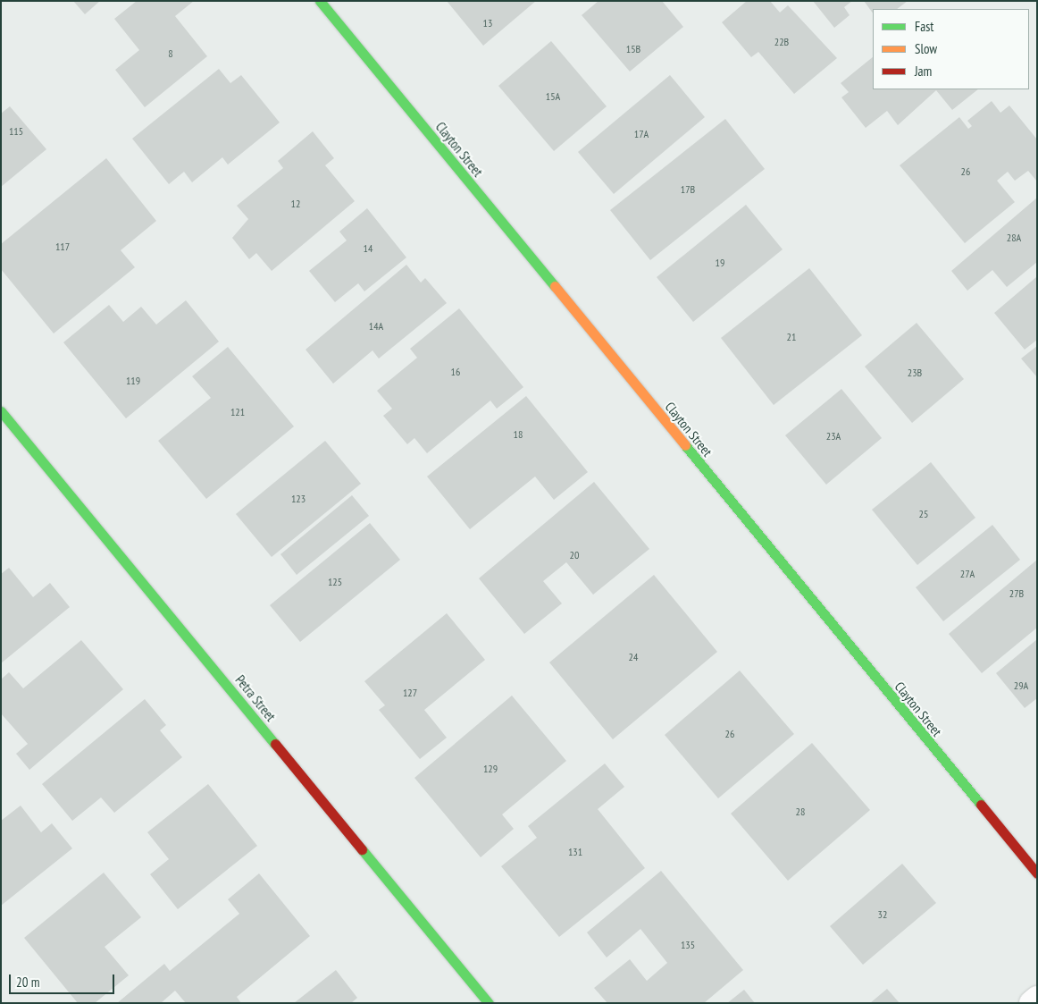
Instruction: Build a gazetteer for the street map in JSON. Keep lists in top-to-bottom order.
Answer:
{
  "streets": {
    "street": ["Clayton Street", "Petra Street"]
  },
  "house_numbers": [
    "13",
    "22B",
    "15B",
    "8",
    "15A",
    "115",
    "17A",
    "26",
    "17B",
    "12",
    "28A",
    "117",
    "14",
    "19",
    "14A",
    "21",
    "16",
    "23B",
    "119",
    "121",
    "18",
    "23A",
    "123",
    "25",
    "20",
    "27A",
    "125",
    "27B",
    "24",
    "29A",
    "127",
    "26",
    "129",
    "28",
    "131",
    "32",
    "135"
  ],
  "legend": ["Fast", "Slow", "Jam"],
  "scale_bar": "20 m"
}
